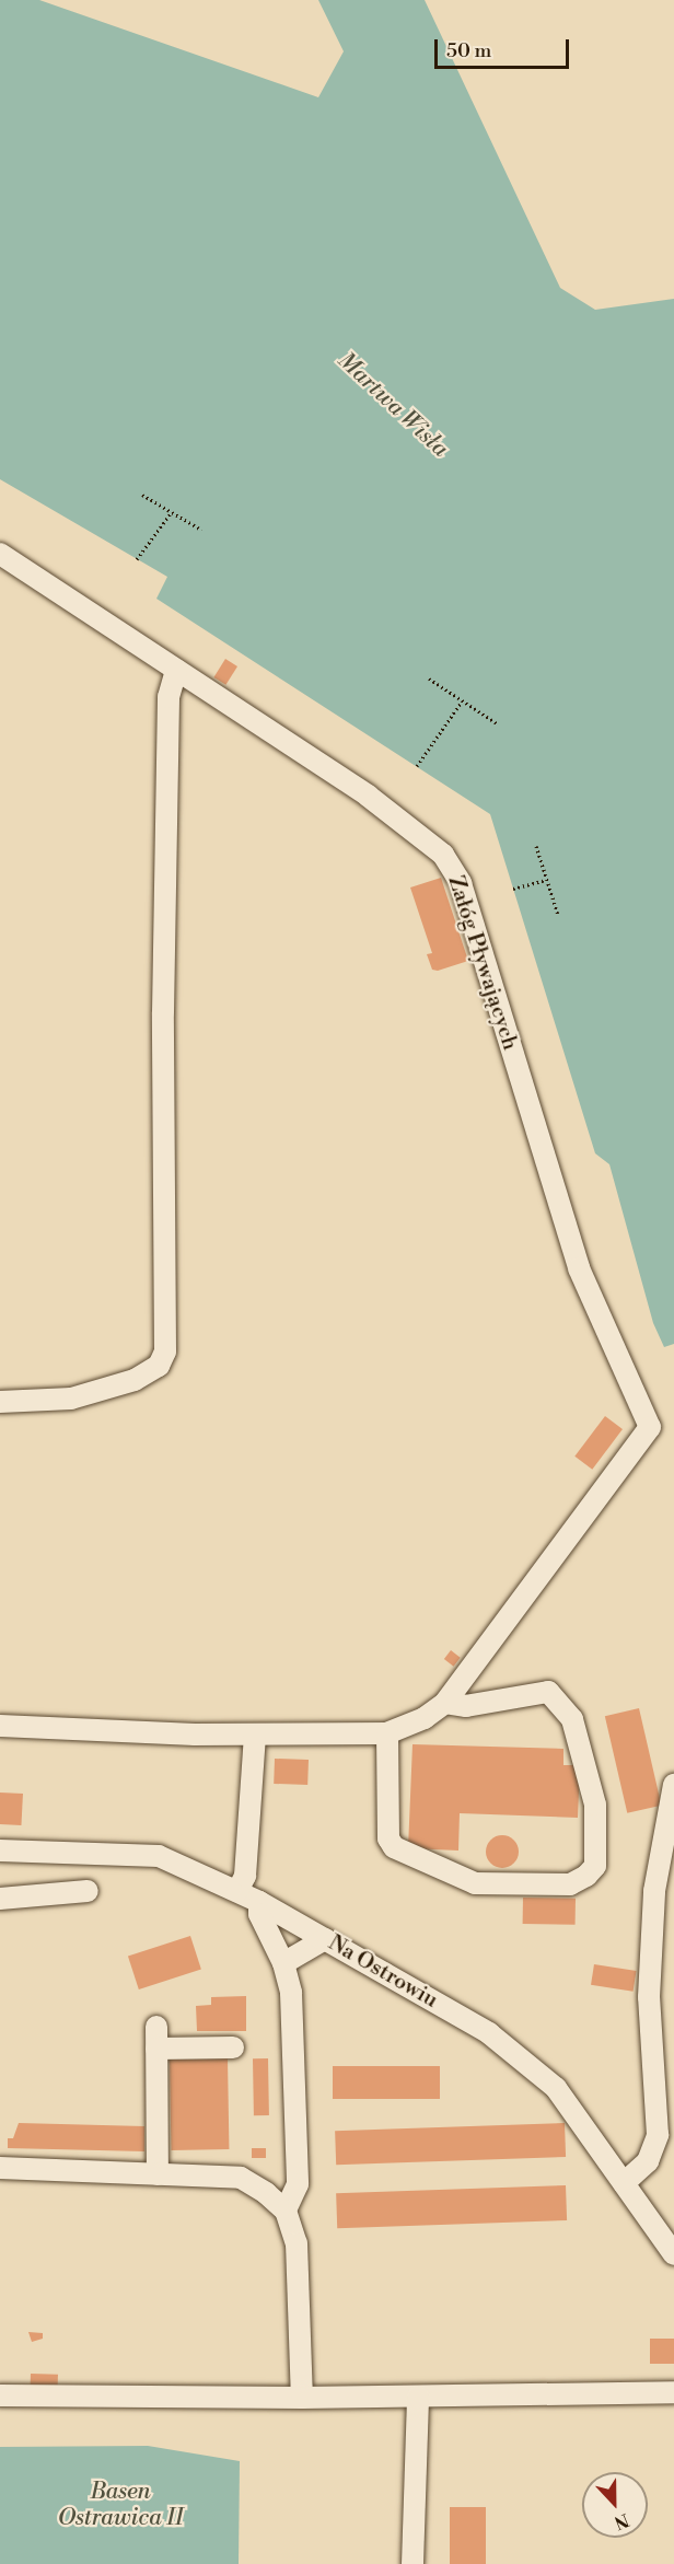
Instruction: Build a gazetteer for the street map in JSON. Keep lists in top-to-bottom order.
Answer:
{
  "streets": {
    "street": ["Załóg Pływających", "Na Ostrowiu"]
  },
  "water": ["Martwa Wisła", "Basen Ostrawica II"],
  "scale_bar": "50 m",
  "north": "bottom"
}
